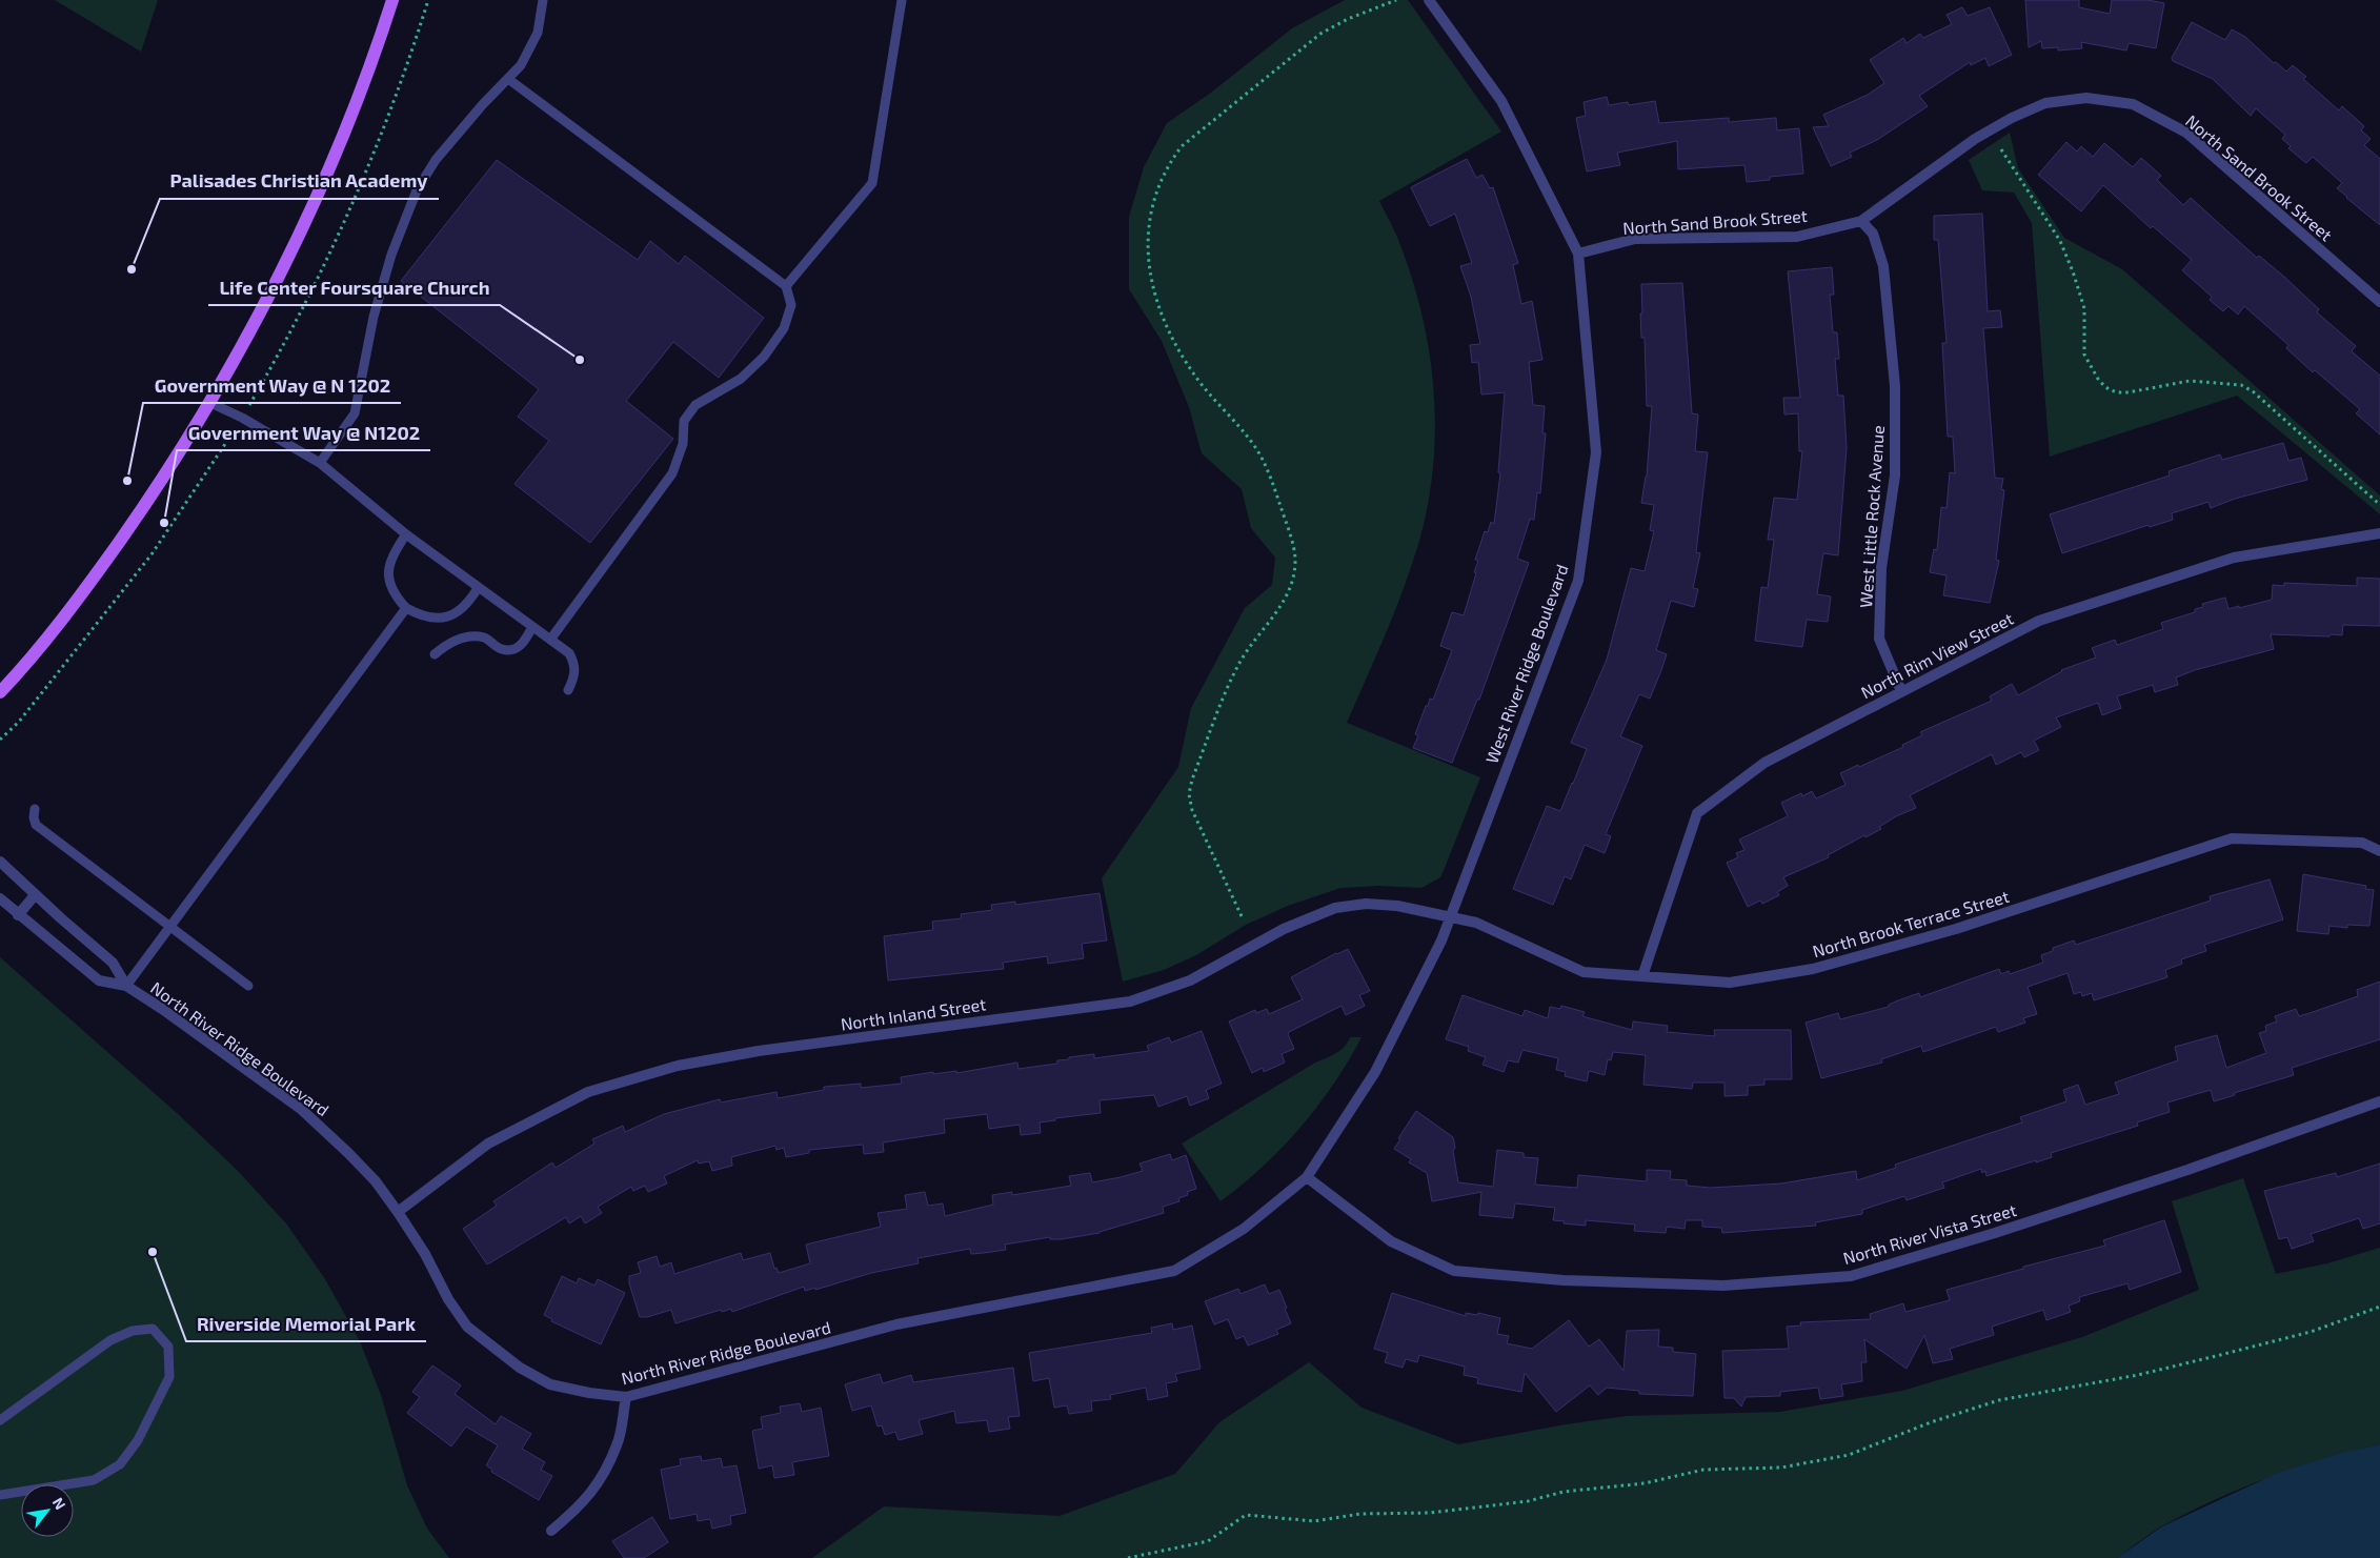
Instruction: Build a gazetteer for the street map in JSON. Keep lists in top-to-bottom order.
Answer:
{
  "streets": {
    "street": [
      "North Sand Brook Street",
      "West Little Rock Avenue",
      "North Rim View Street",
      "West River Ridge Boulevard",
      "North Brook Terrace Street",
      "North Inland Street",
      "North River Ridge Boulevard",
      "North River Vista Street"
    ]
  },
  "crossings": [
    ["North Sand Brook Street", "West Little Rock Avenue"],
    ["North Sand Brook Street", "West River Ridge Boulevard"],
    ["West Little Rock Avenue", "North Rim View Street"],
    ["North Rim View Street", "North Brook Terrace Street"],
    ["West River Ridge Boulevard", "North Brook Terrace Street"],
    ["West River Ridge Boulevard", "North Inland Street"],
    ["West River Ridge Boulevard", "North River Ridge Boulevard"],
    ["West River Ridge Boulevard", "North River Vista Street"],
    ["North Brook Terrace Street", "North Inland Street"],
    ["North Inland Street", "North River Ridge Boulevard"],
    ["North River Ridge Boulevard", "North River Vista Street"]
  ],
  "places": [
    "Palisades Christian Academy",
    "Life Center Foursquare Church",
    "Government Way @ N 1202",
    "Government Way @ N1202",
    "Riverside Memorial Park"
  ],
  "north": "top right"
}
